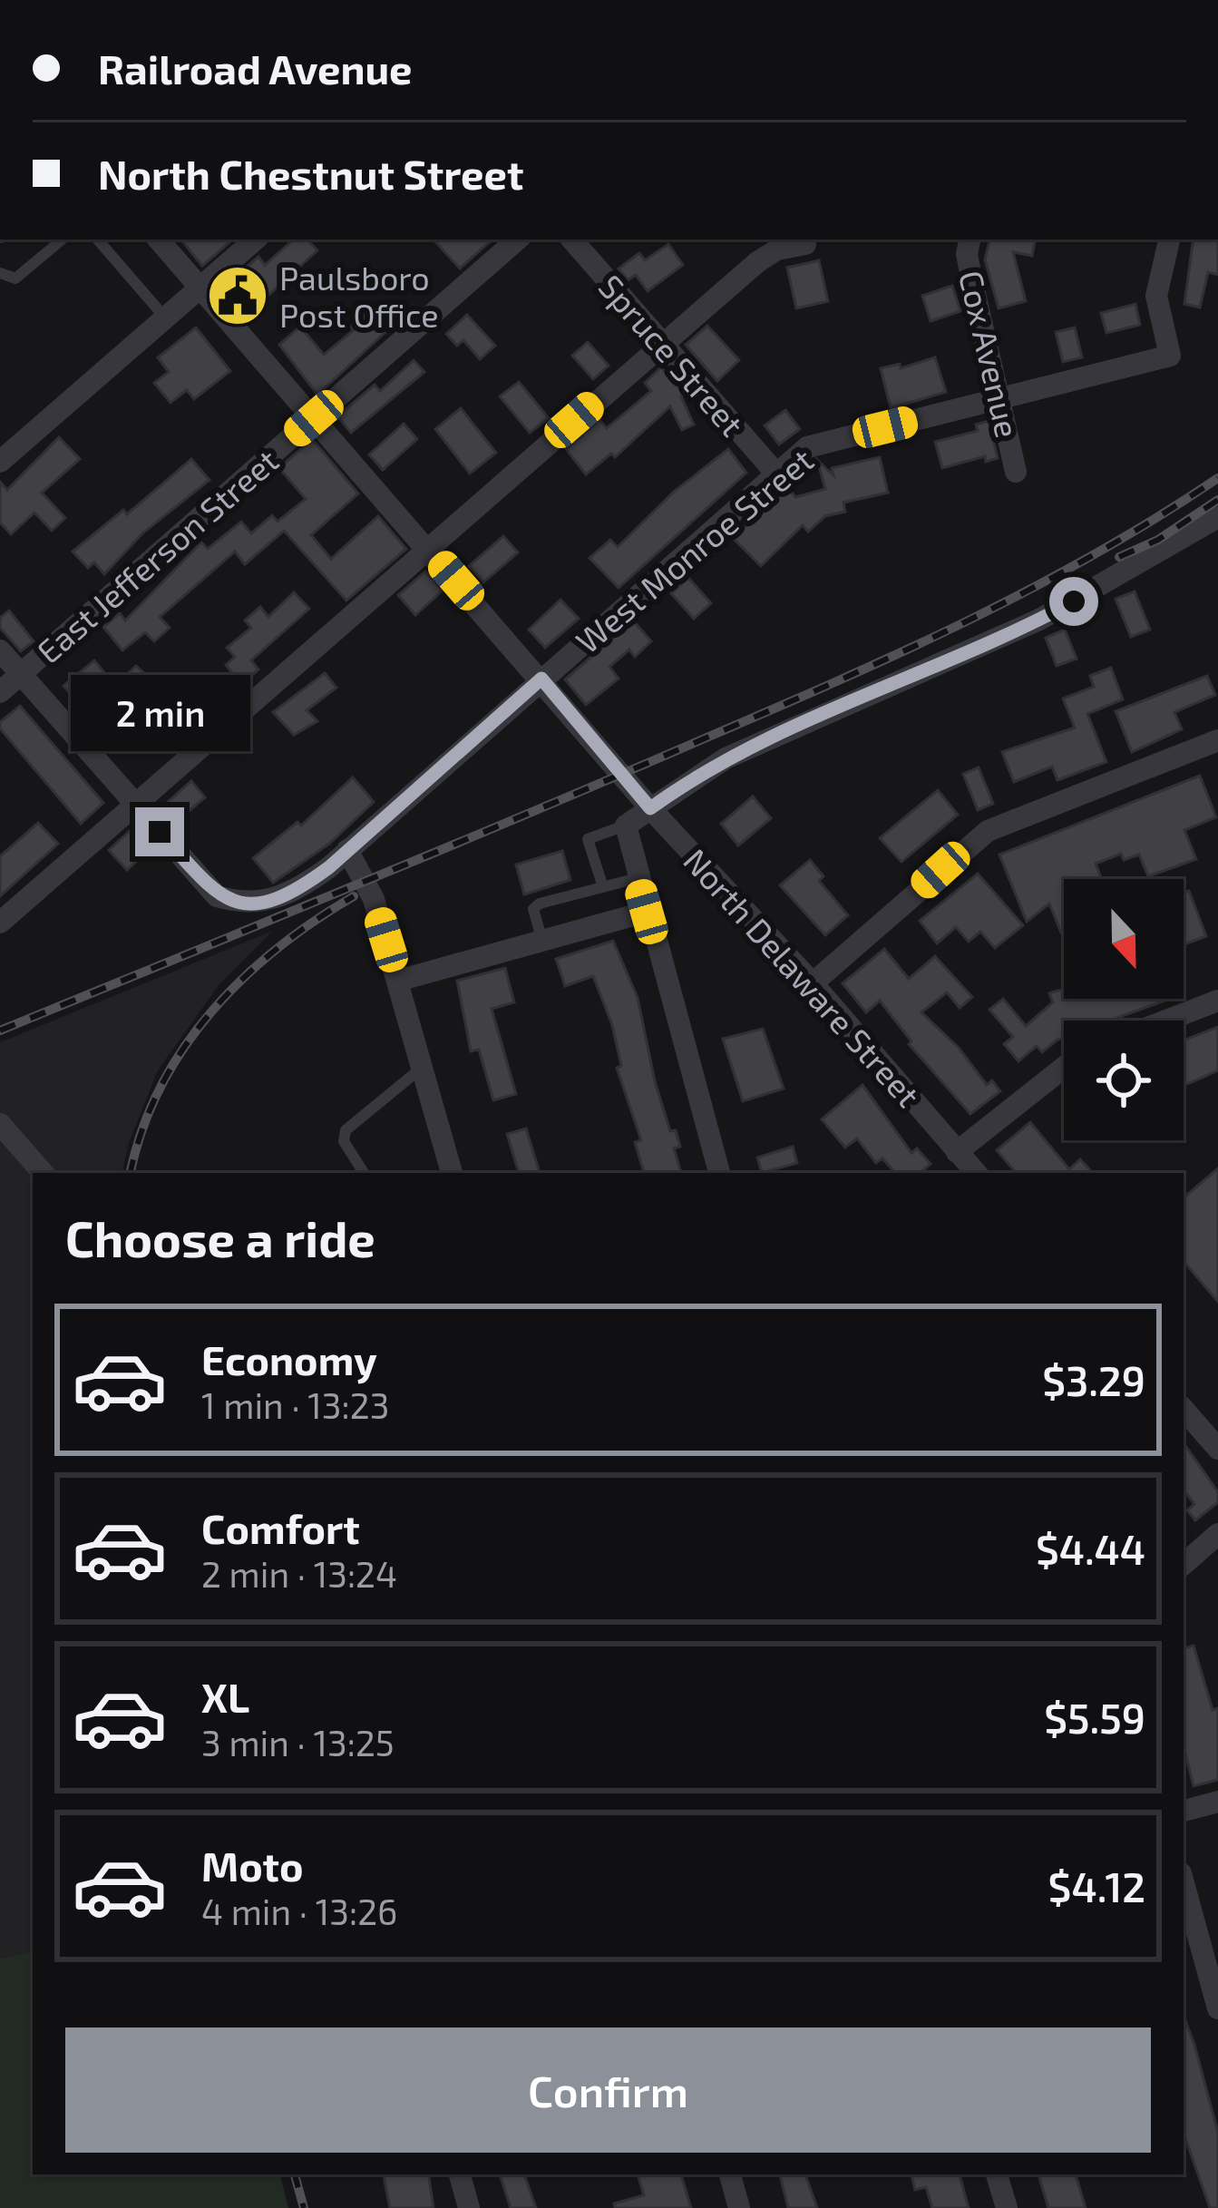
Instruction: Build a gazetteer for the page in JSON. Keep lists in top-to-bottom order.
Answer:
{
  "streets": {
    "street": [
      "Cox Avenue",
      "Spruce Street",
      "West Monroe Street",
      "East Jefferson Street",
      "North Delaware Street"
    ]
  },
  "crossings": [
    ["Cox Avenue", "West Monroe Street"],
    ["Spruce Street", "West Monroe Street"],
    ["West Monroe Street", "North Delaware Street"],
    ["East Jefferson Street", "North Delaware Street"]
  ],
  "places": {
    "public building": ["Paulsboro Post Office"]
  },
  "north": "bottom",
  "page": {
    "banner": ["Railroad Avenue", "North Chestnut Street"],
    "bubble": "2 min",
    "heading": "Choose a ride",
    "list": [
      {
        "name": "Economy",
        "note": "1 min · 13:23",
        "value": "$3.29"
      },
      {
        "name": "Comfort",
        "note": "2 min · 13:24",
        "value": "$4.44"
      },
      {
        "name": "XL",
        "note": "3 min · 13:25",
        "value": "$5.59"
      },
      {
        "name": "Moto",
        "note": "4 min · 13:26",
        "value": "$4.12"
      }
    ],
    "buttons": "Confirm"
  }
}
